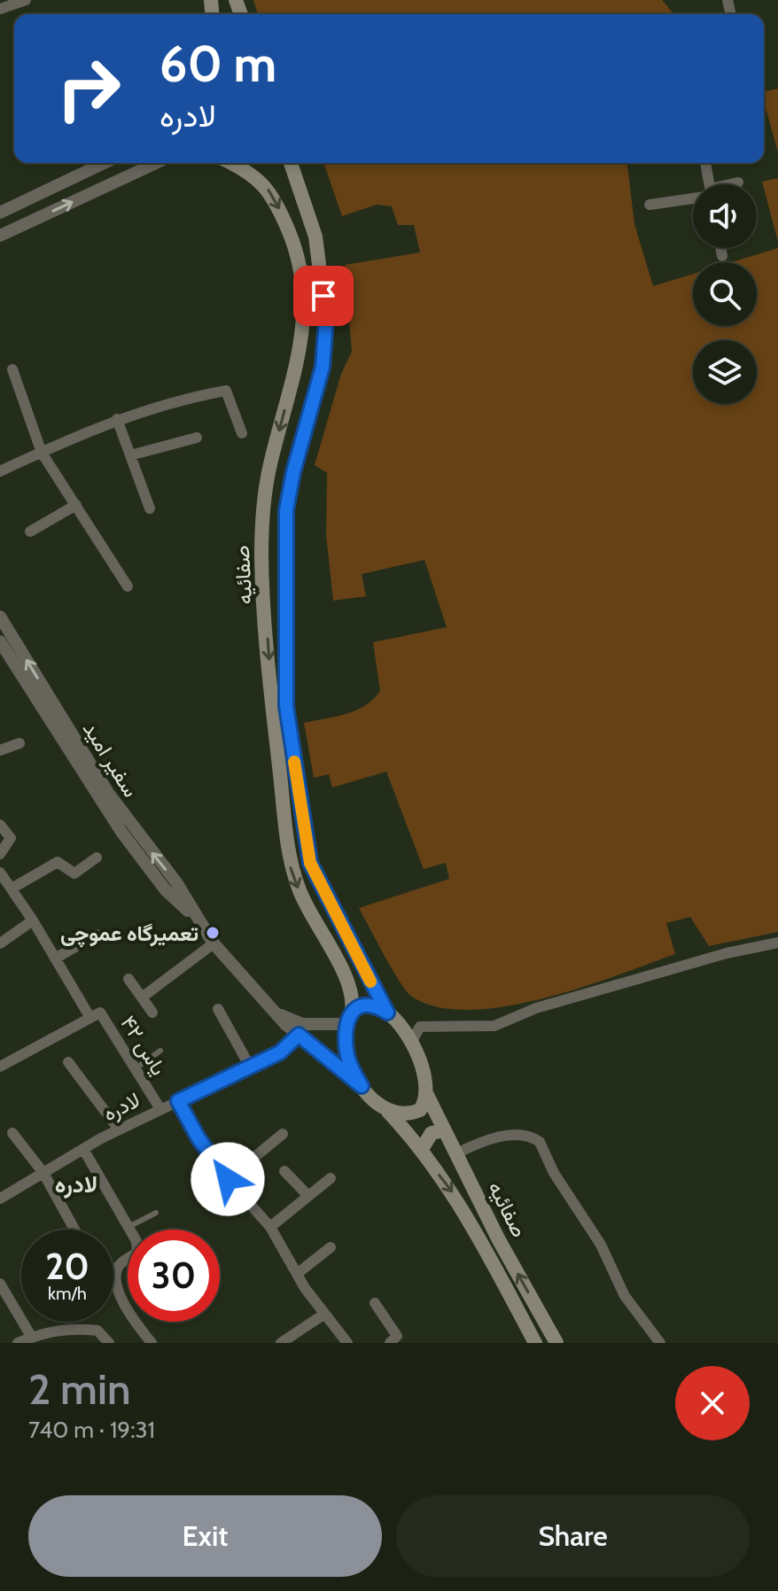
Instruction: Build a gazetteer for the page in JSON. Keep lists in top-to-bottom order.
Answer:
{
  "streets": {
    "main road": ["صفائیه"],
    "street": ["سفیر امید", "یاس ۴۲", "لادره"]
  },
  "crossings": [
    ["صفائیه", "سفیر امید"],
    ["سفیر امید", "لادره"],
    ["یاس ۴۲", "لادره"]
  ],
  "districts": ["لادره"],
  "places": ["تعمیرگاه عموچی"],
  "page": {
    "turn": ["60 m", "لادره"],
    "speed": "20 km/h",
    "limit": "30",
    "heading": ["2 min", "740 m · 19:31"],
    "buttons": ["Exit", "Share"]
  }
}
